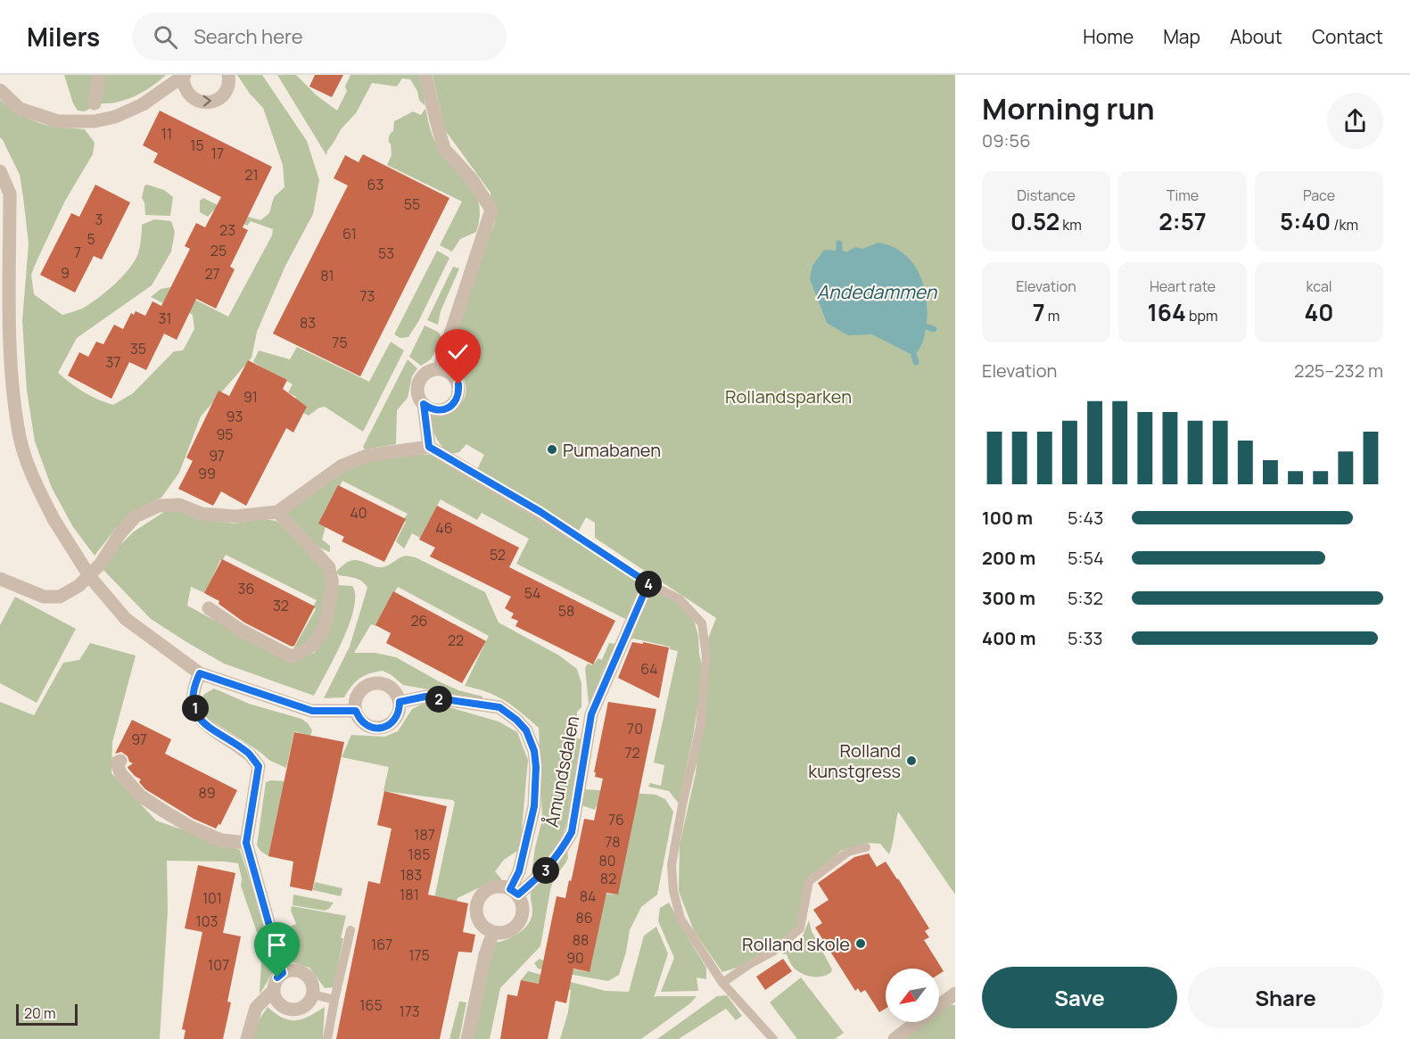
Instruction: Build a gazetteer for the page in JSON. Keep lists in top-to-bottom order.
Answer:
{
  "streets": {
    "street": ["Åmundsdalen"]
  },
  "water": ["Andedammen"],
  "parks": ["Rollandsparken"],
  "places": ["Pumabanen", "Rolland kunstgress", "Rolland skole"],
  "house_numbers": [
    "11",
    "15",
    "17",
    "21",
    "63",
    "55",
    "3",
    "23",
    "61",
    "5",
    "25",
    "7",
    "53",
    "9",
    "27",
    "81",
    "73",
    "31",
    "83",
    "75",
    "35",
    "37",
    "91",
    "93",
    "95",
    "97",
    "99",
    "40",
    "46",
    "52",
    "36",
    "54",
    "32",
    "58",
    "26",
    "22",
    "64",
    "70",
    "97",
    "72",
    "89",
    "76",
    "187",
    "78",
    "185",
    "80",
    "183",
    "82",
    "181",
    "84",
    "101",
    "86",
    "103",
    "88",
    "167",
    "175",
    "90",
    "107",
    "165",
    "173"
  ],
  "scale_bar": "20 m",
  "north": "bottom left",
  "page": {
    "header": "Milers",
    "search": "Search here",
    "nav": [
      "Home",
      "Map",
      "About",
      "Contact"
    ],
    "heading": ["Morning run", "09:56"],
    "stats": [
      ["Distance", "0.52 km"],
      ["Time", "2:57"],
      ["Pace", "5:40 /km"],
      ["Elevation", "7 m"],
      ["Heart rate", "164 bpm"],
      ["kcal", "40"]
    ],
    "chart": ["Elevation", "225–232 m"],
    "list": [
      {
        "name": "100 m",
        "note": "5:43"
      },
      {
        "name": "200 m",
        "note": "5:54"
      },
      {
        "name": "300 m",
        "note": "5:32"
      },
      {
        "name": "400 m",
        "note": "5:33"
      }
    ],
    "pins": [
      "4",
      "2",
      "1",
      "3"
    ],
    "buttons": ["Save", "Share"],
    "scale": "20 m"
  }
}
